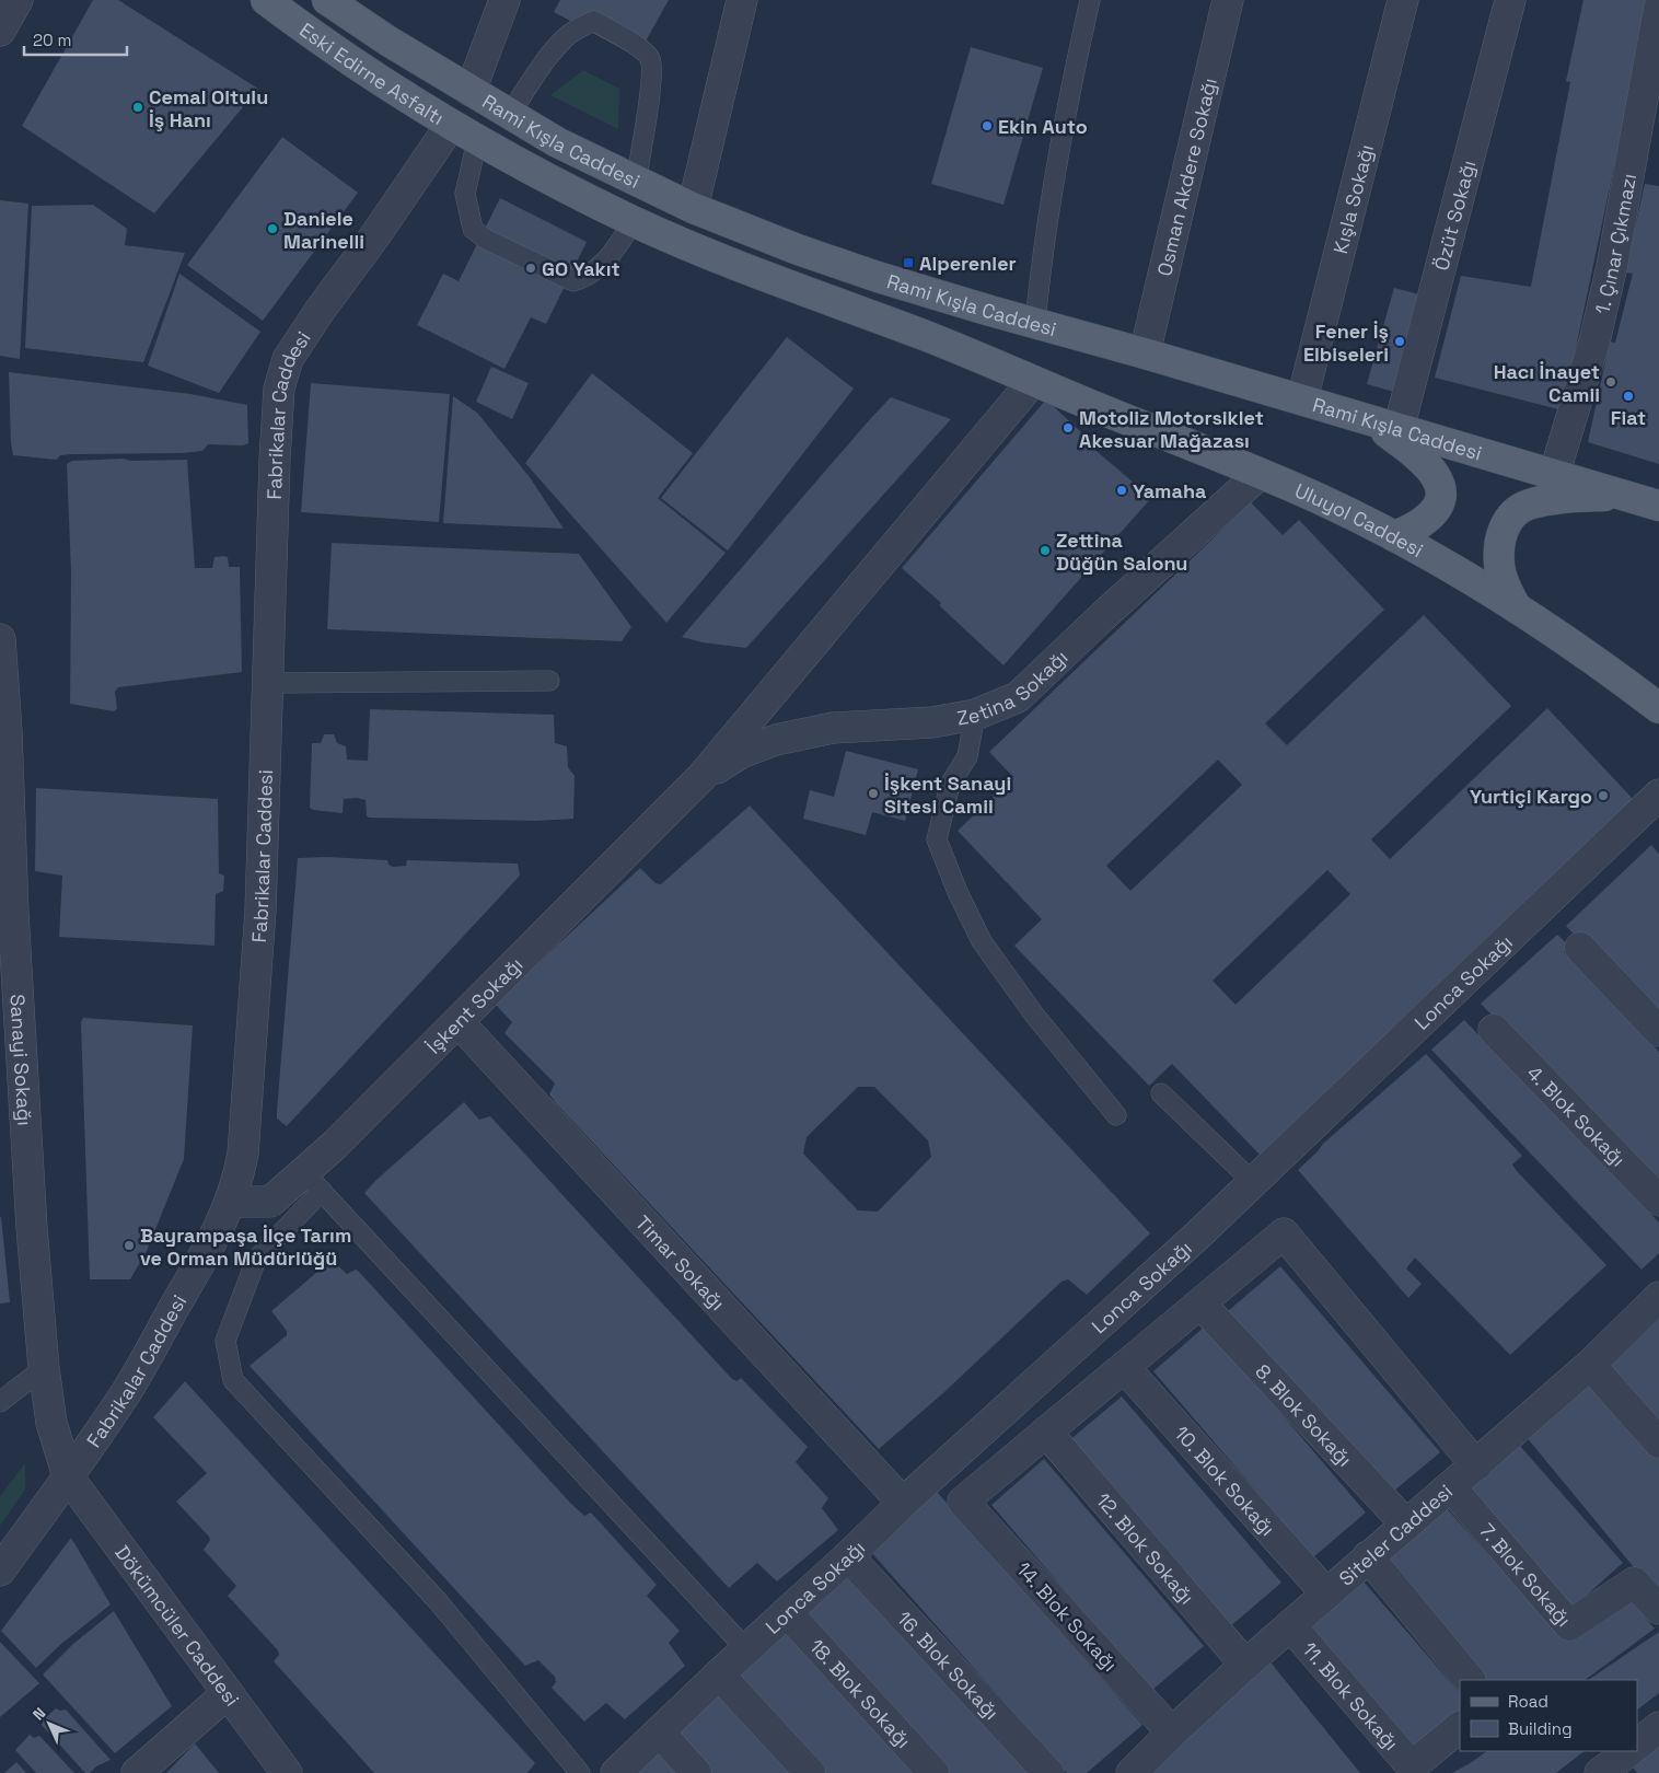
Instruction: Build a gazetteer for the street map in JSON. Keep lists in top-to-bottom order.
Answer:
{
  "streets": {
    "main road": ["Eski Edirne Asfaltı", "Rami Kışla Caddesi", "Uluyol Caddesi"],
    "street": [
      "Osman Akdere Sokağı",
      "Kışla Sokağı",
      "Özüt Sokağı",
      "1. Çınar Çıkmazı",
      "Fabrikalar Caddesi",
      "Zetina Sokağı",
      "Lonca Sokağı",
      "İşkent Sokağı",
      "Sanayi Sokağı",
      "4. Blok Sokağı",
      "Timar Sokağı",
      "8. Blok Sokağı",
      "10. Blok Sokağı",
      "Siteler Caddesi",
      "12. Blok Sokağı",
      "7. Blok Sokağı",
      "14. Blok Sokağı",
      "Dökümcüler Caddesi",
      "16. Blok Sokağı",
      "18. Blok Sokağı",
      "11. Blok Sokağı"
    ]
  },
  "crossings": [
    ["Eski Edirne Asfaltı", "Rami Kışla Caddesi"],
    ["Eski Edirne Asfaltı", "Fabrikalar Caddesi"],
    ["Rami Kışla Caddesi", "Osman Akdere Sokağı"],
    ["Rami Kışla Caddesi", "Kışla Sokağı"],
    ["Rami Kışla Caddesi", "Özüt Sokağı"],
    ["Rami Kışla Caddesi", "1. Çınar Çıkmazı"],
    ["Rami Kışla Caddesi", "Fabrikalar Caddesi"],
    ["Rami Kışla Caddesi", "Uluyol Caddesi"],
    ["Fabrikalar Caddesi", "İşkent Sokağı"],
    ["Fabrikalar Caddesi", "Sanayi Sokağı"],
    ["Fabrikalar Caddesi", "Dökümcüler Caddesi"],
    ["Uluyol Caddesi", "Zetina Sokağı"],
    ["Zetina Sokağı", "İşkent Sokağı"],
    ["Lonca Sokağı", "Timar Sokağı"],
    ["Lonca Sokağı", "16. Blok Sokağı"],
    ["Lonca Sokağı", "18. Blok Sokağı"],
    ["İşkent Sokağı", "Timar Sokağı"],
    ["Sanayi Sokağı", "Dökümcüler Caddesi"],
    ["8. Blok Sokağı", "Siteler Caddesi"],
    ["10. Blok Sokağı", "Siteler Caddesi"],
    ["Siteler Caddesi", "12. Blok Sokağı"],
    ["Siteler Caddesi", "7. Blok Sokağı"],
    ["Siteler Caddesi", "14. Blok Sokağı"],
    ["Siteler Caddesi", "11. Blok Sokağı"],
    ["12. Blok Sokağı", "14. Blok Sokağı"]
  ],
  "places": {
    "other": [
      "Cemal Oltulu İş Hanı",
      "Ekin Auto",
      "Daniele Marinelli",
      "GO Yakıt",
      "Fener İş Elbiseleri",
      "Hacı İnayet Camii",
      "Fiat",
      "Motoliz Motorsiklet Akesuar Mağazası",
      "Yamaha",
      "Zettina Düğün Salonu",
      "İşkent Sanayi Sitesi Camii",
      "Yurtiçi Kargo",
      "Bayrampaşa İlçe Tarım ve Orman Müdürlüğü"
    ],
    "transit": ["Alperenler"]
  },
  "legend": ["Road", "Building"],
  "scale_bar": "20 m",
  "north": "top left"
}
